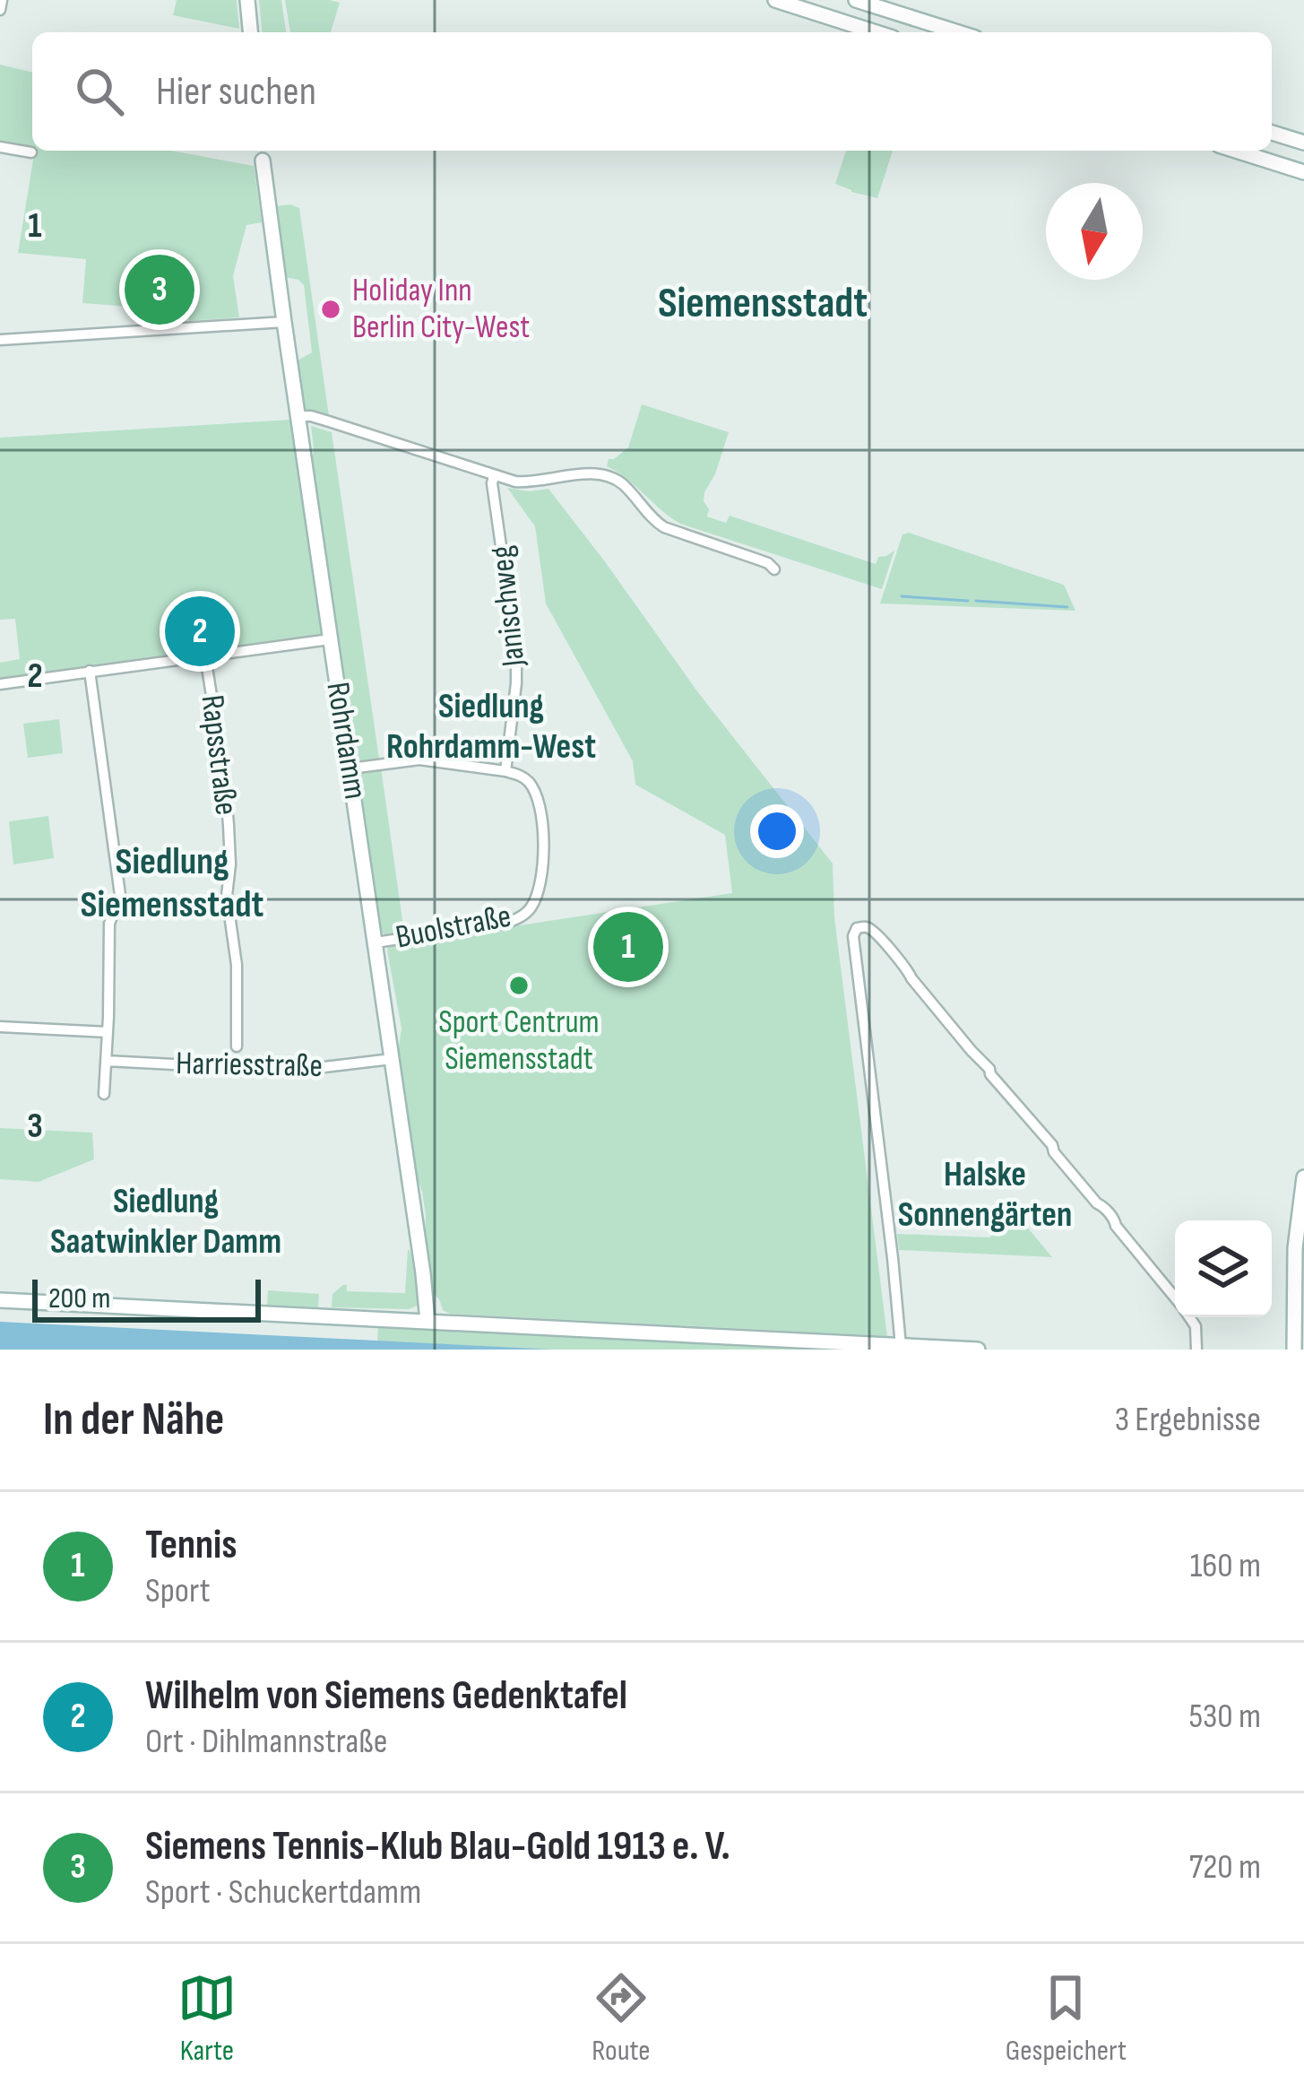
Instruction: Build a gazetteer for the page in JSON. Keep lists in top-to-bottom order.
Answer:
{
  "streets": {
    "main road": ["Rohrdamm"],
    "street": [
      "Janischweg",
      "Rapsstraße",
      "Buolstraße",
      "Harriesstraße"
    ]
  },
  "crossings": [
    ["Janischweg", "Buolstraße"],
    ["Rohrdamm", "Buolstraße"],
    ["Rohrdamm", "Harriesstraße"],
    ["Rapsstraße", "Harriesstraße"]
  ],
  "districts": [
    "Siemensstadt",
    "Siedlung Rohrdamm-West",
    "Siedlung Siemensstadt",
    "Halske Sonnengärten",
    "Siedlung Saatwinkler Damm"
  ],
  "places": ["Holiday Inn Berlin City-West", "Sport Centrum Siemensstadt"],
  "scale_bar": "200 m",
  "north": "bottom",
  "page": {
    "search": "Hier suchen",
    "pins": ["3", "2", "1"],
    "scale": "200 m",
    "heading": ["In der Nähe", "3 Ergebnisse"],
    "list": [
      {
        "mark": "1",
        "name": "Tennis",
        "note": "Sport",
        "value": "160 m"
      },
      {
        "mark": "2",
        "name": "Wilhelm von Siemens Gedenktafel",
        "note": "Ort · Dihlmannstraße",
        "value": "530 m"
      },
      {
        "mark": "3",
        "name": "Siemens Tennis-Klub Blau-Gold 1913 e. V.",
        "note": "Sport · Schuckertdamm",
        "value": "720 m"
      }
    ],
    "nav": ["Karte", "Route", "Gespeichert"]
  },
  "grid": {
    "rows": ["1", "2", "3"]
  }
}
